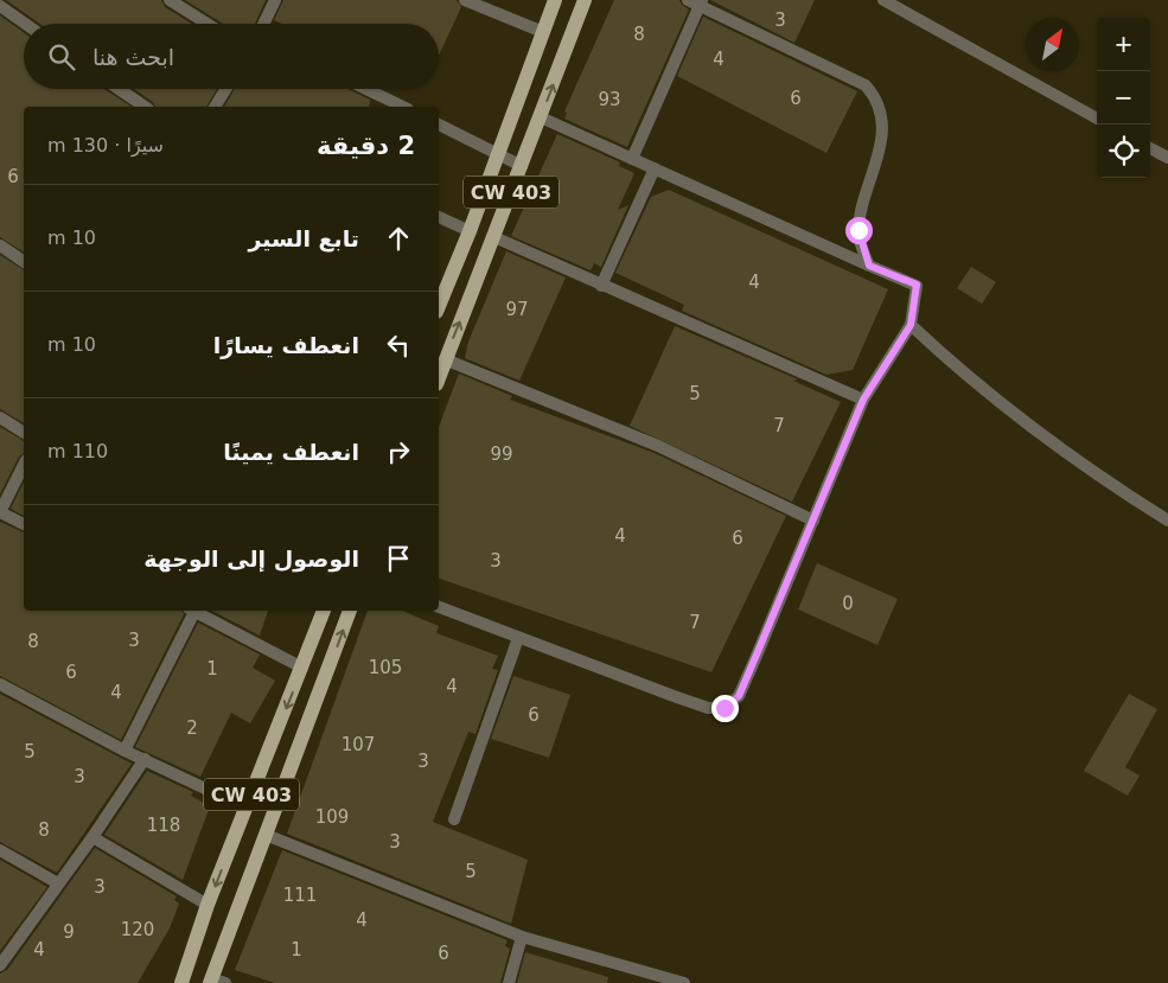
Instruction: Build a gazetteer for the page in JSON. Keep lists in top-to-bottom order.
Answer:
{
  "streets": {
    "main road": ["CW 403"]
  },
  "house_numbers": [
    "3",
    "8",
    "4",
    "6",
    "93",
    "6",
    "4",
    "97",
    "5",
    "7",
    "99",
    "4",
    "6",
    "3",
    "0",
    "7",
    "3",
    "8",
    "105",
    "1",
    "6",
    "4",
    "4",
    "6",
    "2",
    "107",
    "5",
    "3",
    "3",
    "109",
    "118",
    "8",
    "3",
    "5",
    "3",
    "111",
    "4",
    "120",
    "9",
    "4",
    "1",
    "6"
  ],
  "north": "top right",
  "page": {
    "map_buttons": ["+", "−"],
    "search": "ابحث هنا",
    "heading": ["2 دقيقة", "سيرًا · 130 m"],
    "list": [
      ["تابع السير", "10 m"],
      ["انعطف يسارًا", "10 m"],
      ["انعطف يمينًا", "110 m"],
      "الوصول إلى الوجهة"
    ]
  }
}
